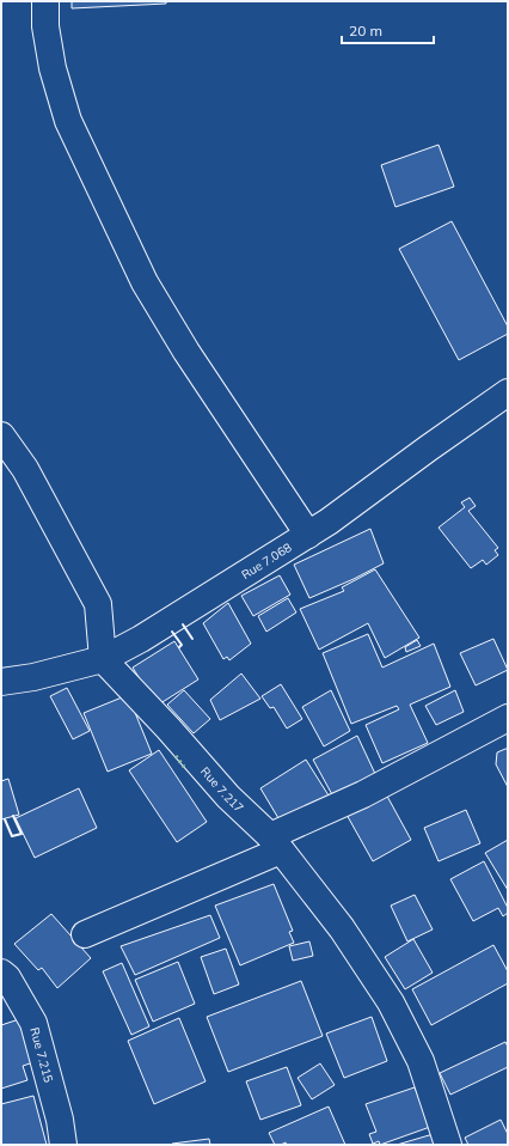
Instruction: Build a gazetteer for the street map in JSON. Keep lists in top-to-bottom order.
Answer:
{
  "streets": {
    "street": ["Rue 7.068", "Rue 7.217", "Rue 7.215"]
  },
  "crossings": [
    ["Rue 7.068", "Rue 7.217"]
  ],
  "scale_bar": "20 m"
}
